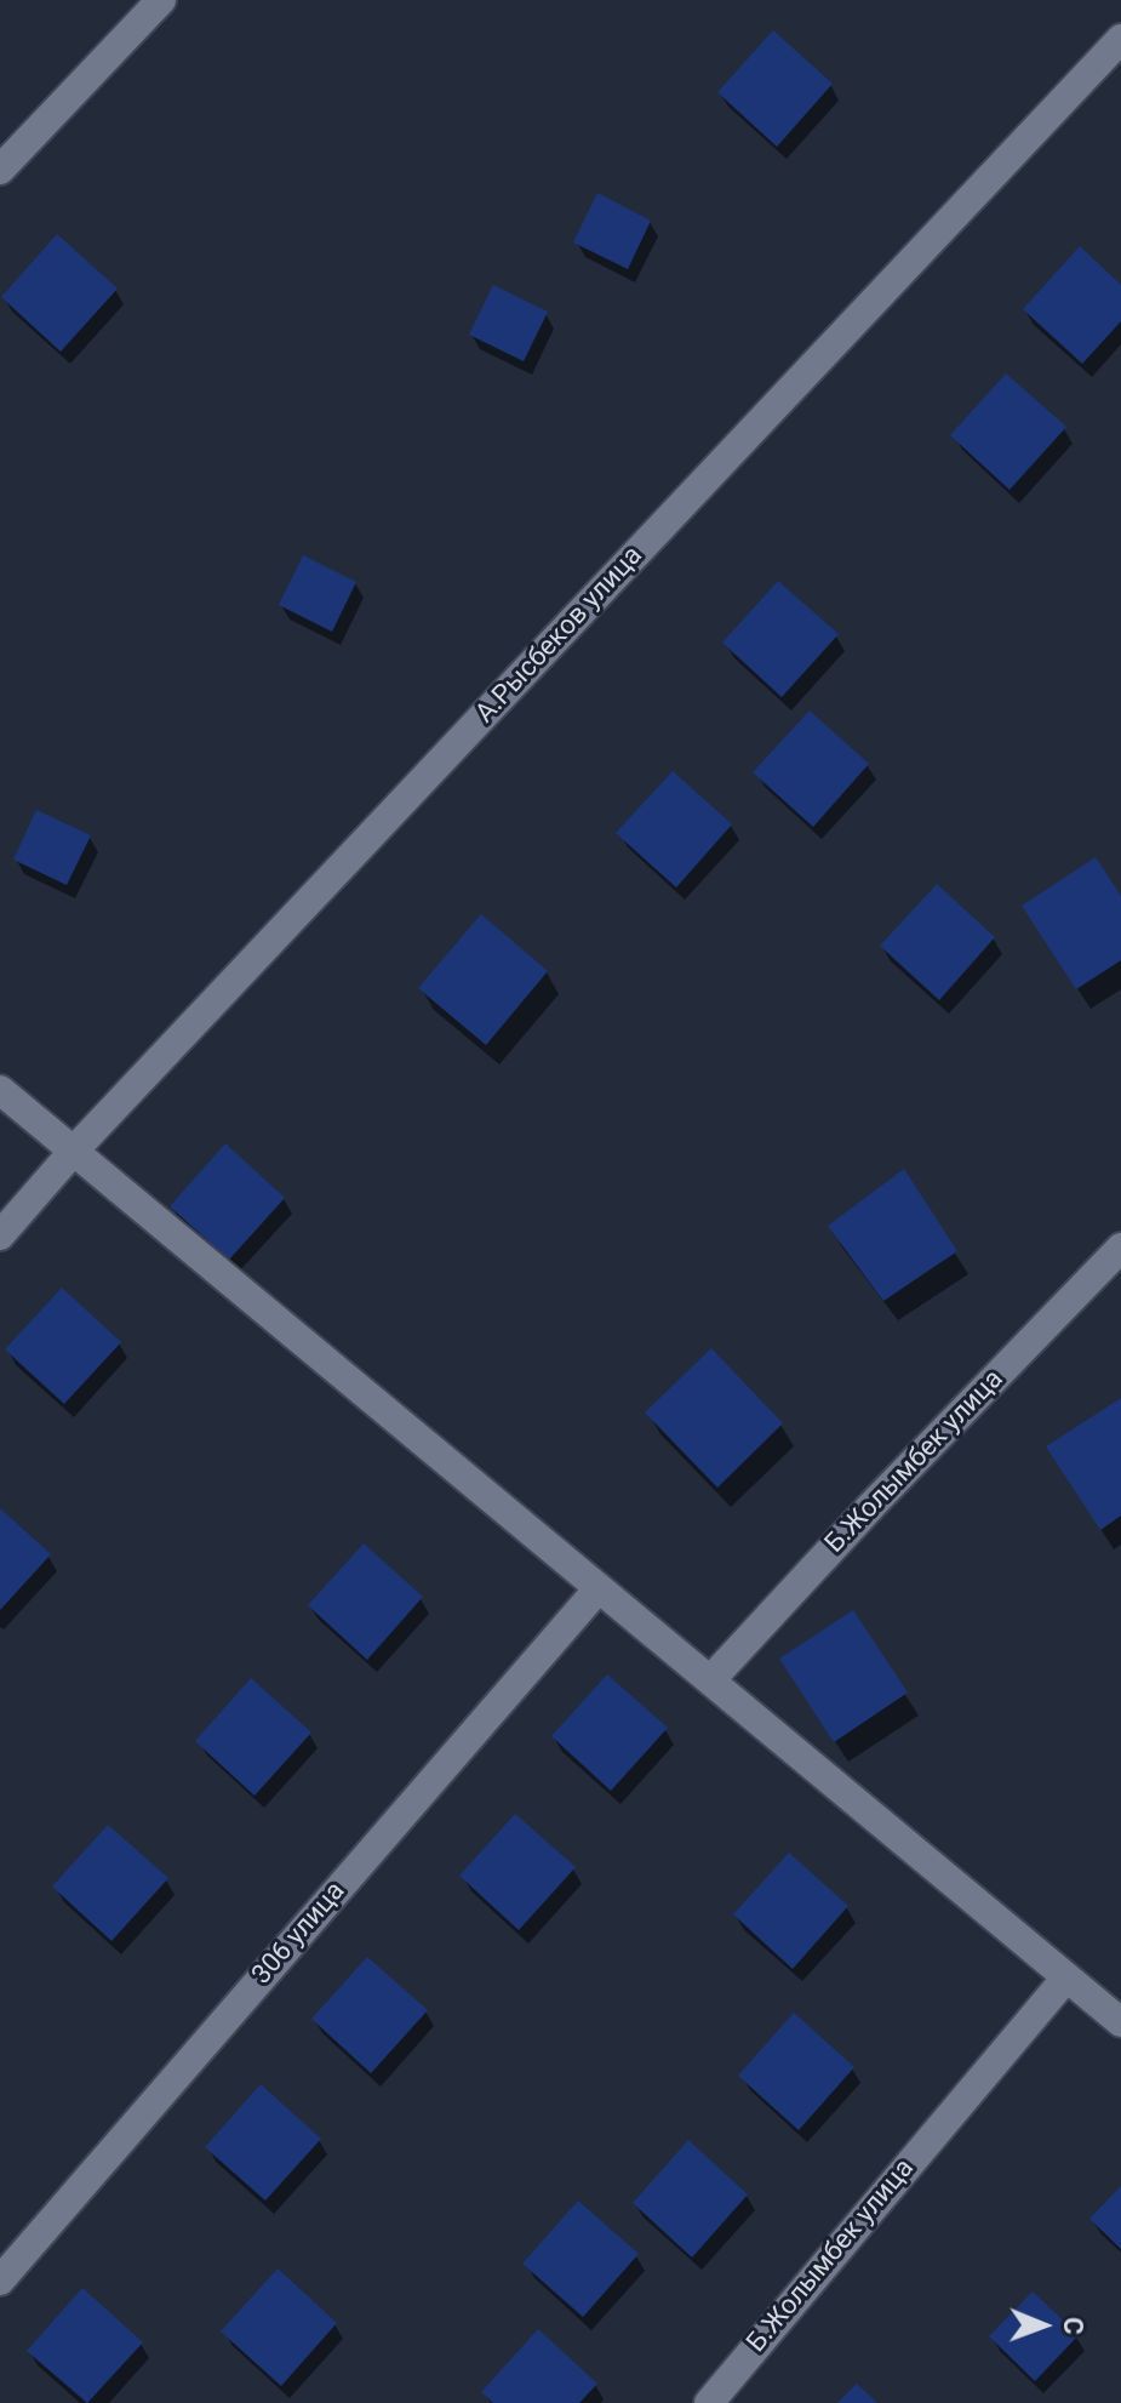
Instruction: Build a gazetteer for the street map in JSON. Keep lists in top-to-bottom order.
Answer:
{
  "streets": {
    "street": ["А.Рысбеков улица", "Б.Жолымбек улица", "306 улица"]
  },
  "north": "right"
}
